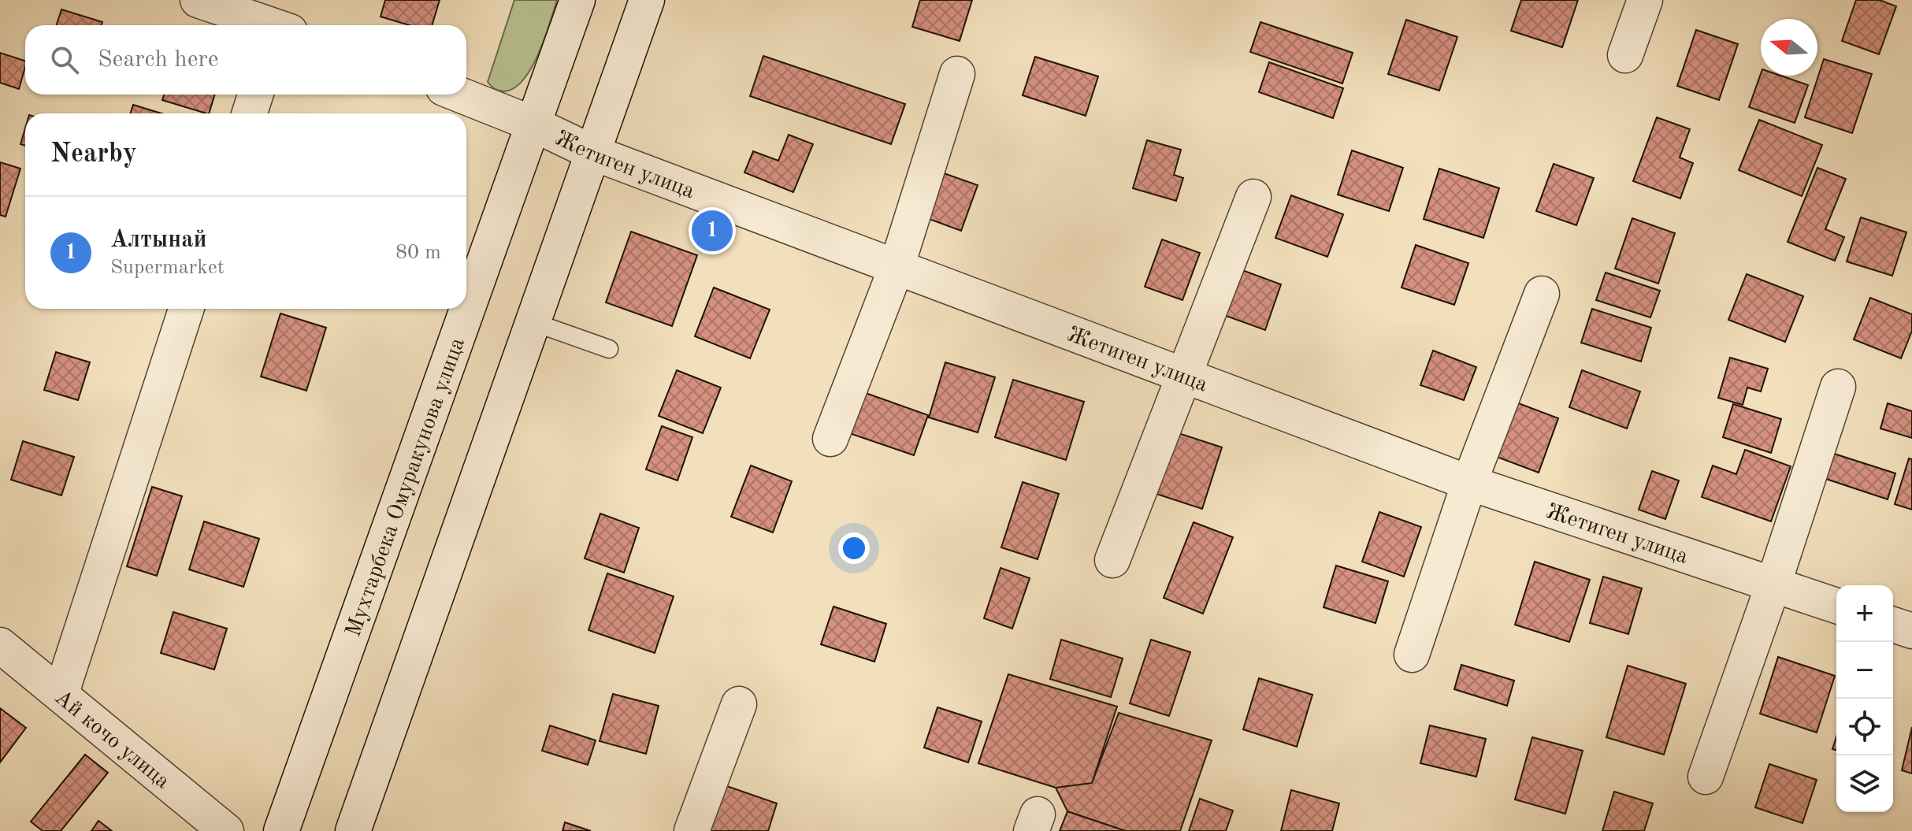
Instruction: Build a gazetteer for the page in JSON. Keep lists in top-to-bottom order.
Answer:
{
  "streets": {
    "street": ["Жетиген улица", "Мухтарбека Омуракунова улица", "Ай кочо улица"]
  },
  "crossings": [
    ["Жетиген улица", "Мухтарбека Омуракунова улица"]
  ],
  "north": "left",
  "page": {
    "search": "Search here",
    "heading": "Nearby",
    "list": [
      {
        "mark": "1",
        "name": "Алтынай",
        "note": "Supermarket",
        "value": "80 m"
      }
    ],
    "pins": "1",
    "map_buttons": ["+", "−"]
  }
}
